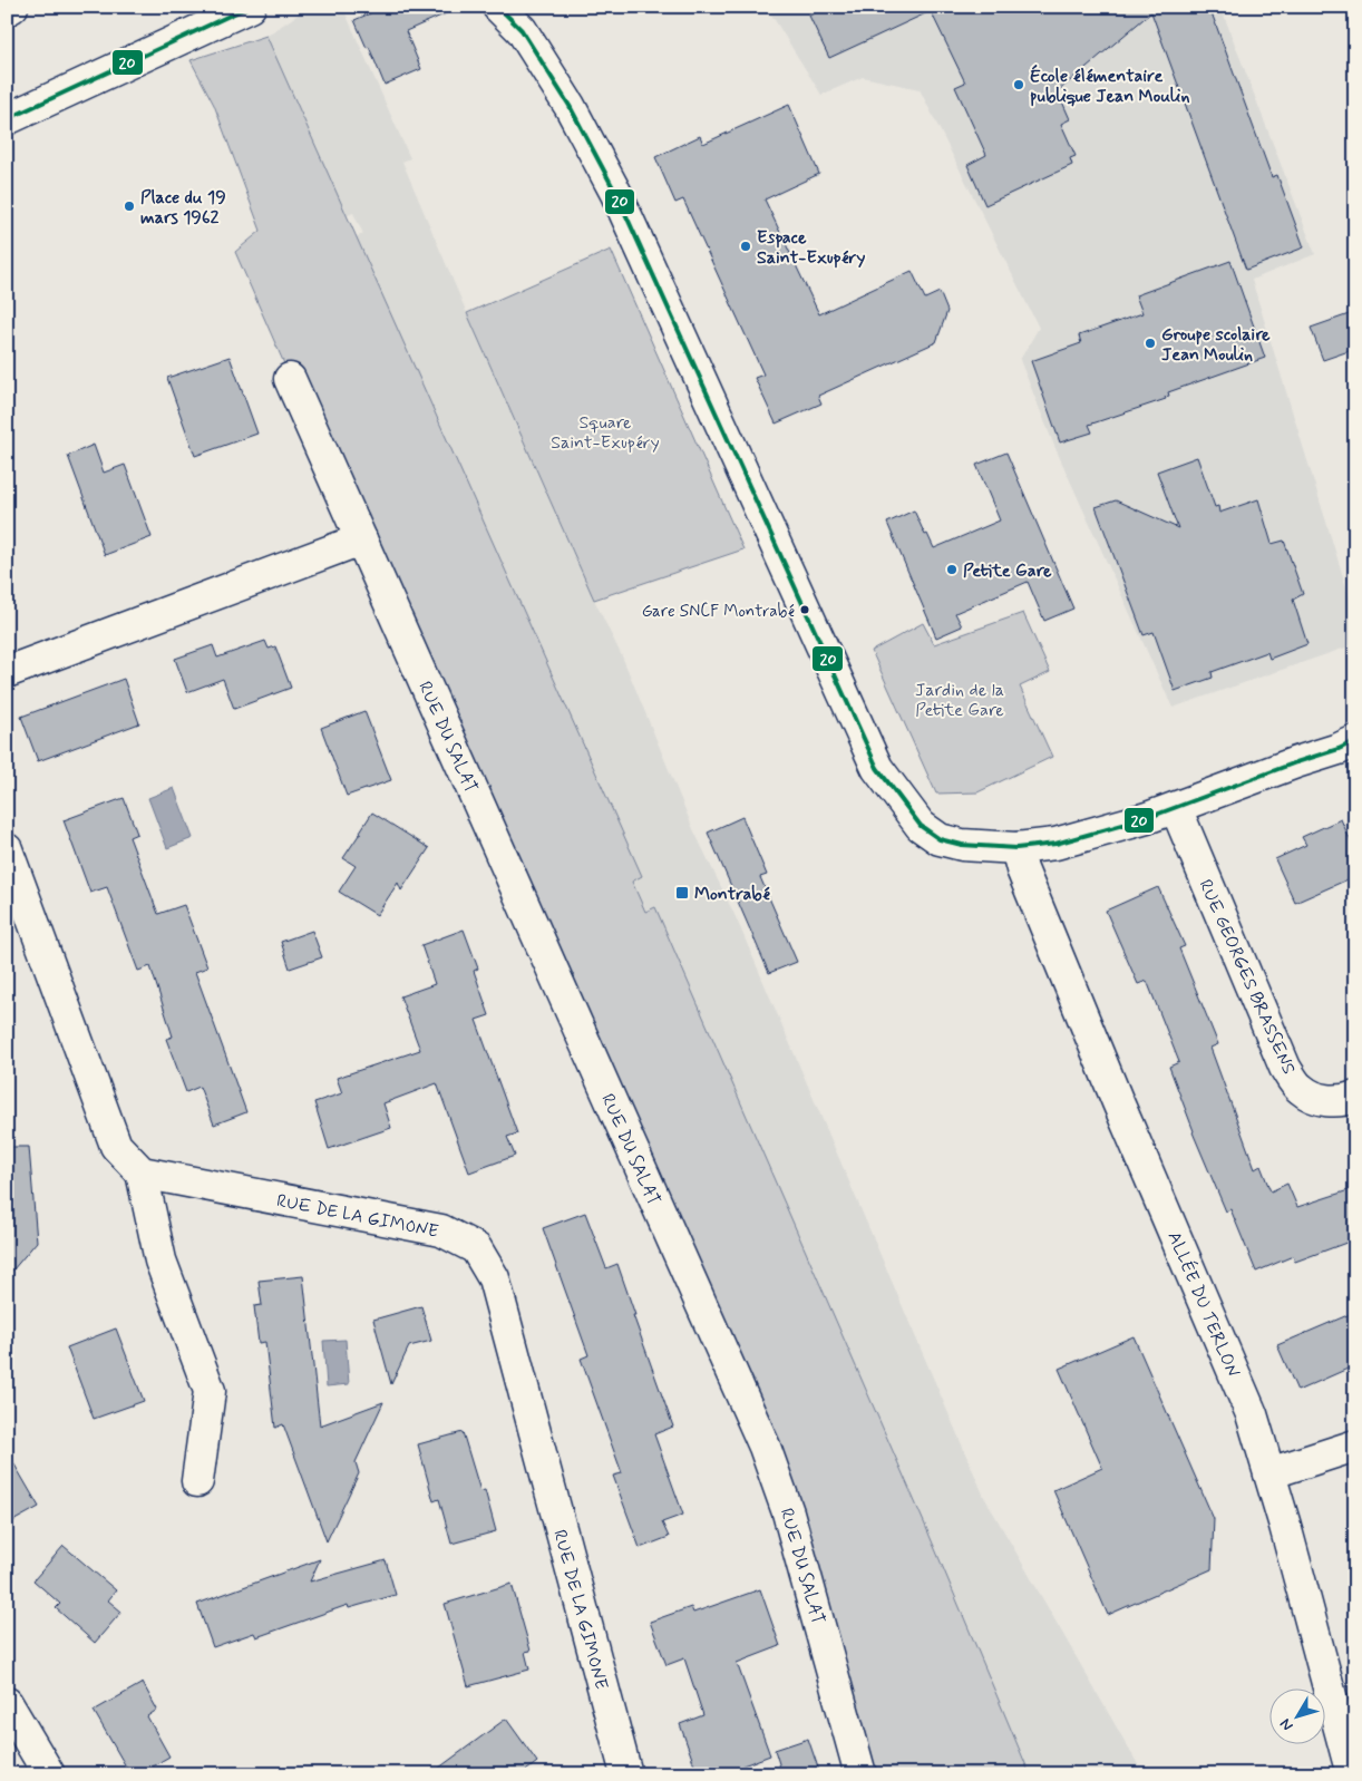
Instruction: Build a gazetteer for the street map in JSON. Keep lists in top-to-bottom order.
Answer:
{
  "streets": {
    "street": [
      "RUE DU SALAT",
      "RUE GEORGES BRASSENS",
      "RUE DE LA GIMONE",
      "ALLÉE DU TERLON"
    ]
  },
  "parks": ["Square Saint-Exupéry", "Jardin de la Petite Gare"],
  "places": {
    "other": [
      "École élémentaire publique Jean Moulin",
      "Place du 19 mars 1962",
      "Espace Saint-Exupéry",
      "Groupe scolaire Jean Moulin",
      "Petite Gare",
      "Gare SNCF Montrabé"
    ],
    "transit": ["Montrabé"]
  },
  "lines": ["transit line 20"],
  "north": "bottom left"
}
